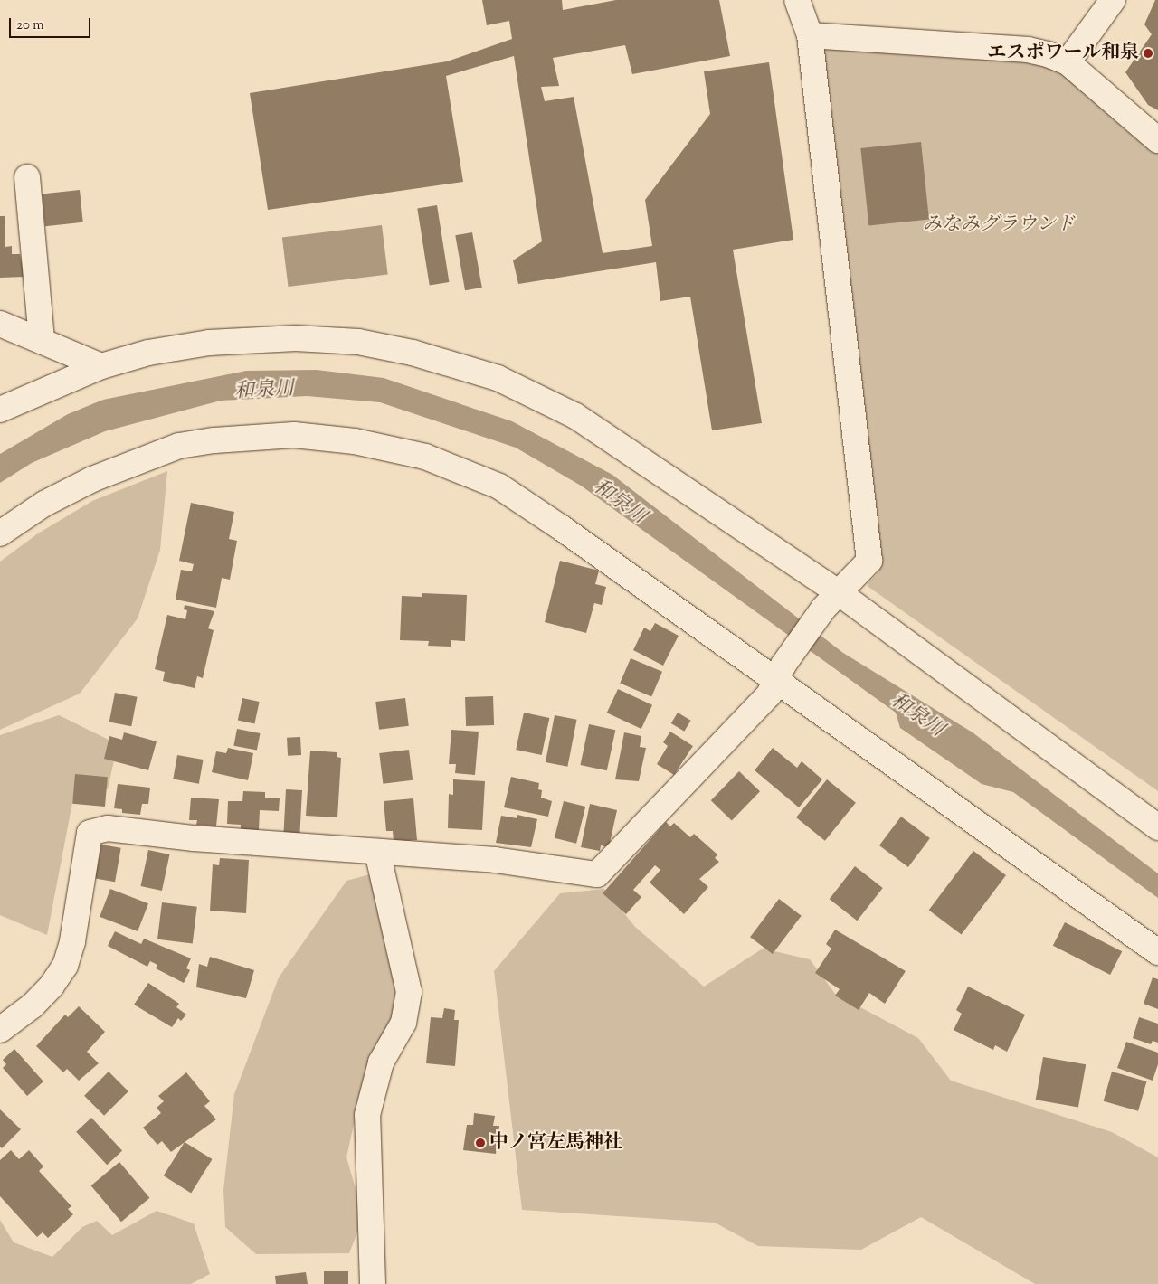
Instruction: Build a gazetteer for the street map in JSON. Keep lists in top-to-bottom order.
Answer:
{
  "water": ["和泉川"],
  "parks": ["みなみグラウンド"],
  "places": ["エスポワール和泉", "中ノ宮左馬神社"],
  "scale_bar": "20 m"
}
